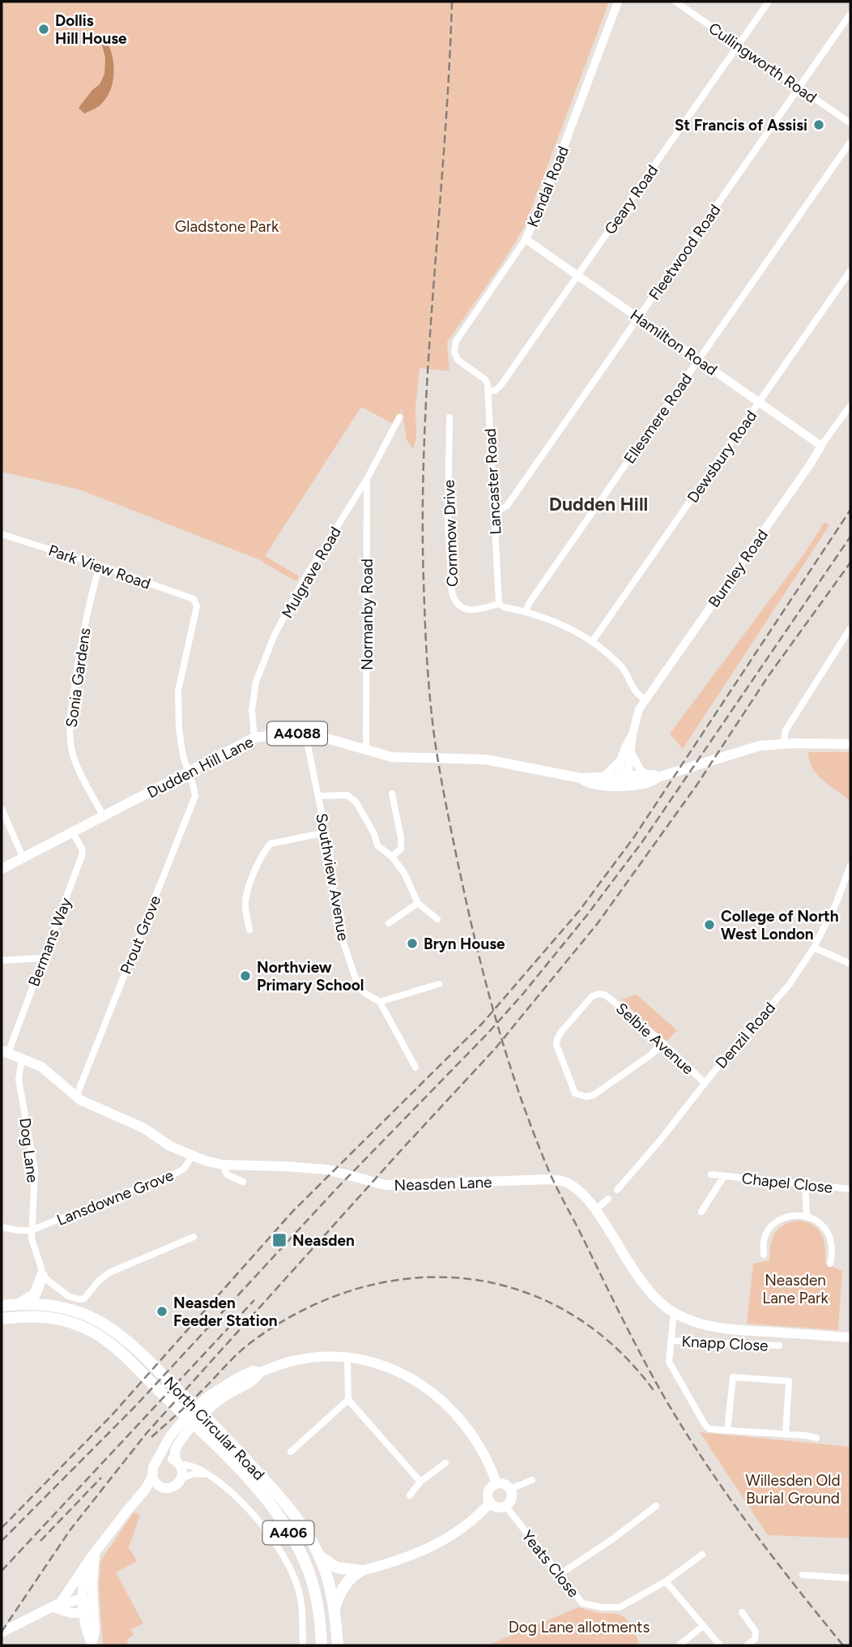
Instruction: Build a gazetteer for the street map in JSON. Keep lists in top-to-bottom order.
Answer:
{
  "streets": {
    "highway": ["North Circular Road", "A406"],
    "main road": ["A4088", "Dudden Hill Lane", "Neasden Lane"],
    "street": [
      "Cullingworth Road",
      "Kendal Road",
      "Geary Road",
      "Fleetwood Road",
      "Hamilton Road",
      "Ellesmere Road",
      "Dewsbury Road",
      "Lancaster Road",
      "Cornmow Drive",
      "Park View Road",
      "Burnley Road",
      "Mulgrave Road",
      "Normanby Road",
      "Sonia Gardens",
      "Southview Avenue",
      "Prout Grove",
      "Bermans Way",
      "Denzil Road",
      "Selbie Avenue",
      "Dog Lane",
      "Chapel Close",
      "Lansdowne Grove",
      "Knapp Close",
      "Yeats Close"
    ]
  },
  "crossings": [
    ["Cullingworth Road", "Geary Road"],
    ["Cullingworth Road", "Fleetwood Road"],
    ["Kendal Road", "Geary Road"],
    ["Kendal Road", "Hamilton Road"],
    ["Kendal Road", "Lancaster Road"],
    ["Geary Road", "Hamilton Road"],
    ["Geary Road", "Lancaster Road"],
    ["Fleetwood Road", "Hamilton Road"],
    ["Fleetwood Road", "Lancaster Road"],
    ["Hamilton Road", "Ellesmere Road"],
    ["Hamilton Road", "Dewsbury Road"],
    ["Hamilton Road", "Burnley Road"],
    ["Lancaster Road", "Cornmow Drive"],
    ["Park View Road", "Sonia Gardens"],
    ["Park View Road", "Prout Grove"],
    ["Burnley Road", "Dudden Hill Lane"],
    ["Mulgrave Road", "Normanby Road"],
    ["Mulgrave Road", "Dudden Hill Lane"],
    ["Normanby Road", "Dudden Hill Lane"],
    ["Sonia Gardens", "Dudden Hill Lane"],
    ["Dudden Hill Lane", "Southview Avenue"],
    ["Dudden Hill Lane", "Prout Grove"],
    ["Dudden Hill Lane", "Bermans Way"],
    ["Prout Grove", "Neasden Lane"],
    ["Bermans Way", "Neasden Lane"],
    ["Denzil Road", "Selbie Avenue"],
    ["Dog Lane", "Neasden Lane"],
    ["Dog Lane", "Lansdowne Grove"],
    ["Neasden Lane", "Lansdowne Grove"]
  ],
  "districts": ["Dudden Hill"],
  "parks": [
    "Gladstone Park",
    "Neasden Lane Park",
    "Willesden Old Burial Ground",
    "Dog Lane allotments"
  ],
  "places": {
    "other": [
      "Dollis Hill House",
      "St Francis of Assisi",
      "College of North West London",
      "Bryn House",
      "Northview Primary School",
      "Neasden Feeder Station"
    ],
    "transit": ["Neasden"]
  }
}
